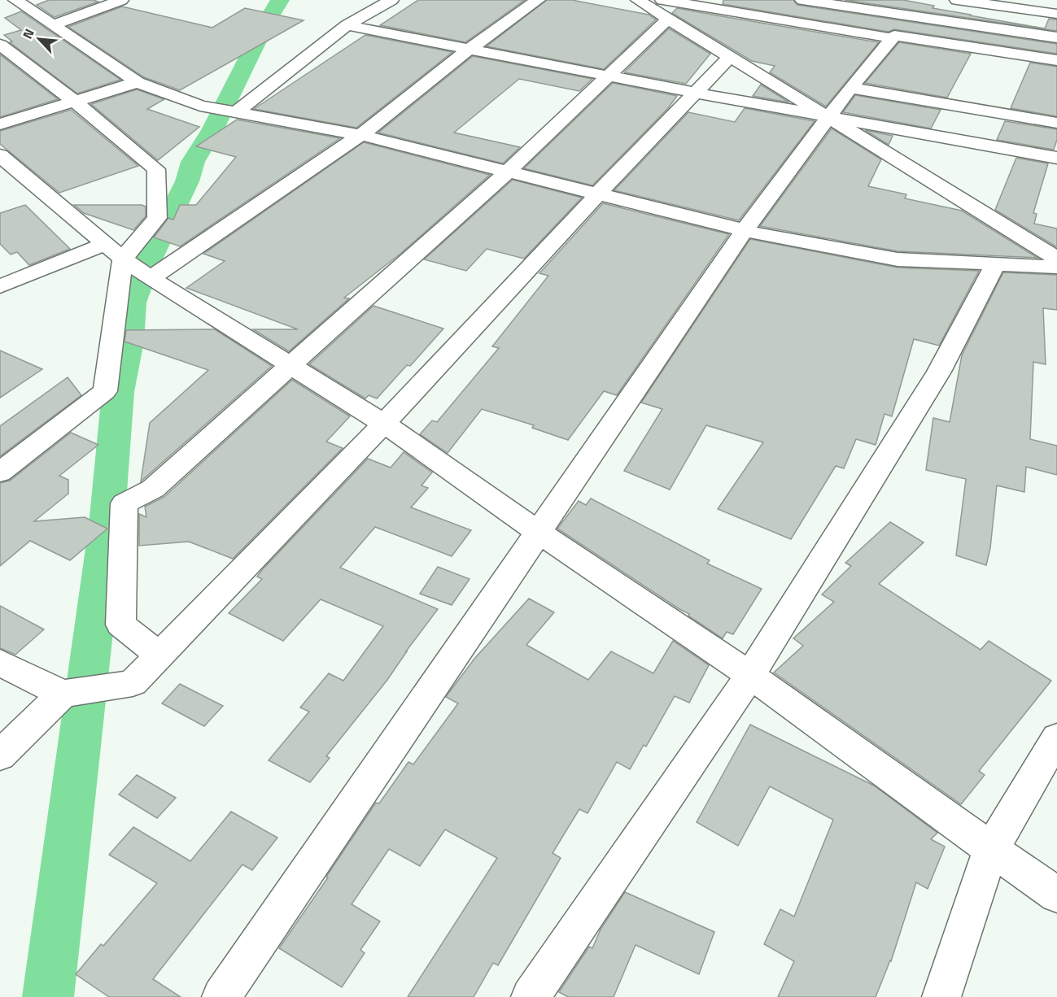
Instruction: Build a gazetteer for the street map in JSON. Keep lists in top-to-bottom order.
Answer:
{
  "north": "top left"
}
